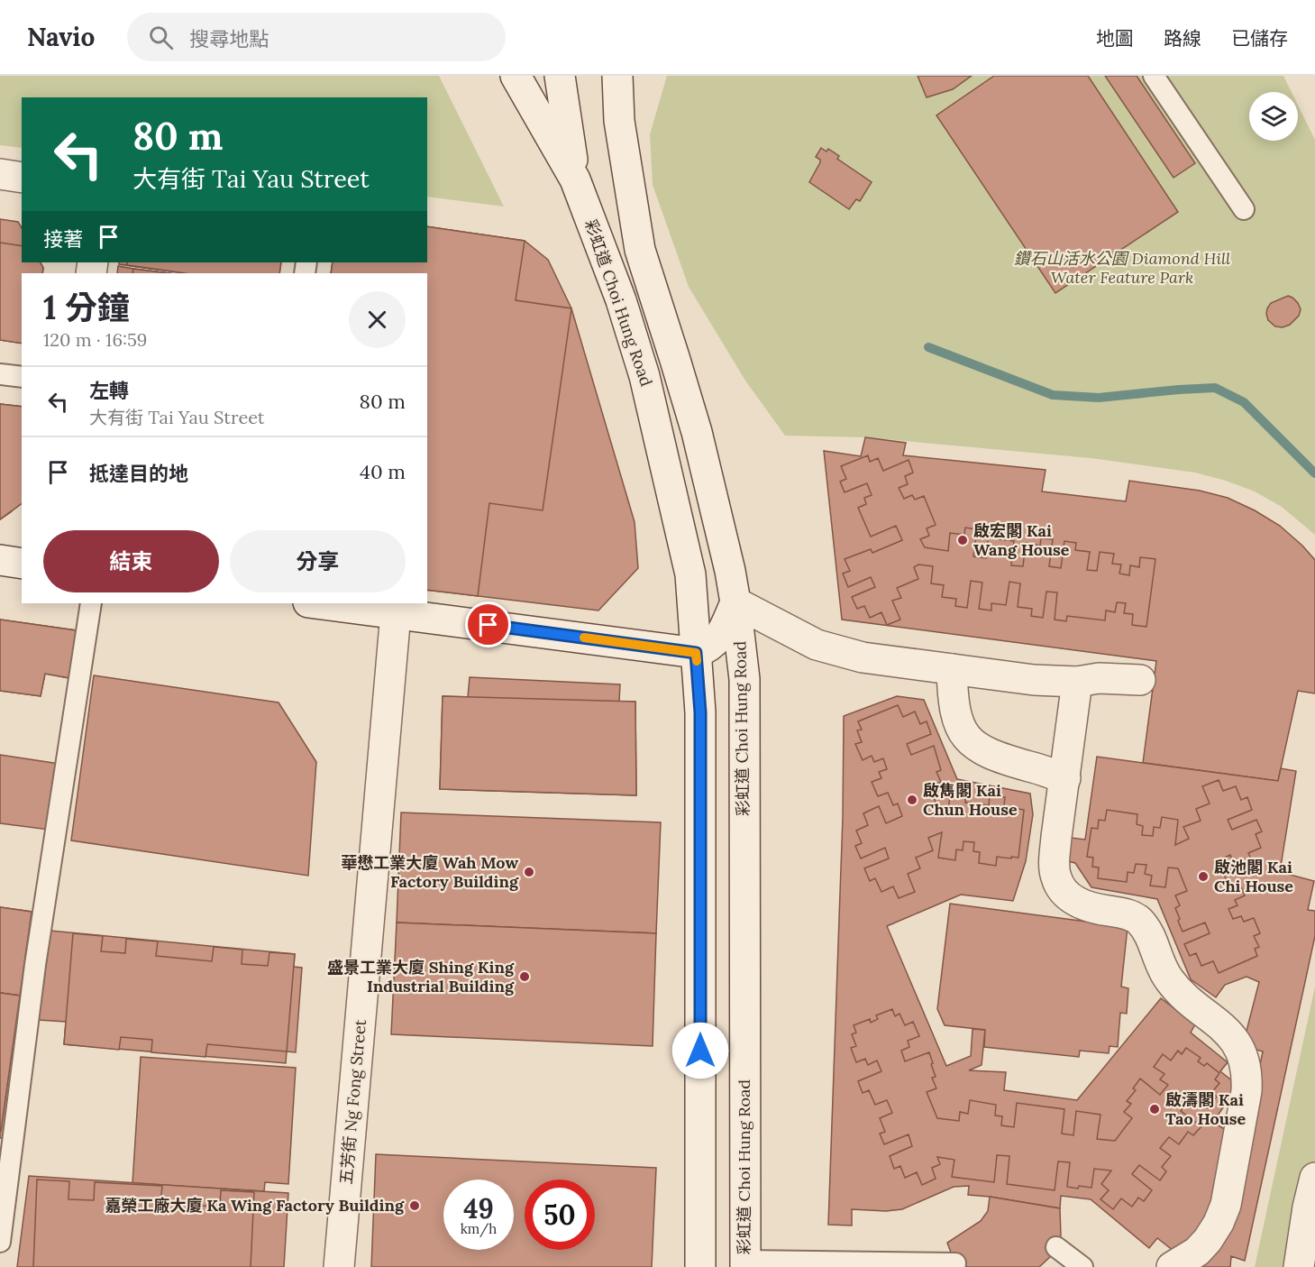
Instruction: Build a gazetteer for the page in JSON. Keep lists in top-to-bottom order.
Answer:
{
  "streets": {
    "main road": ["彩虹道 Choi Hung Road", "五芳街 Ng Fong Street"]
  },
  "parks": ["鑽石山活水公園 Diamond Hill Water Feature Park"],
  "places": [
    "啟宏閣 Kai Wang House",
    "啟雋閣 Kai Chun House",
    "華懋工業大廈 Wah Mow Factory Building",
    "啟池閣 Kai Chi House",
    "盛景工業大廈 Shing King Industrial Building",
    "啟濤閣 Kai Tao House",
    "嘉榮工廠大廈 Ka Wing Factory Building"
  ],
  "page": {
    "header": "Navio",
    "search": "搜尋地點",
    "nav": ["地圖", "路線", "已儲存"],
    "turn": ["80 m", "大有街 Tai Yau Street"],
    "then": "接著",
    "heading": ["1 分鐘", "120 m · 16:59"],
    "list": [
      {
        "name": "左轉",
        "note": "大有街 Tai Yau Street",
        "value": "80 m"
      },
      {
        "name": "抵達目的地",
        "value": "40 m"
      }
    ],
    "buttons": ["結束", "分享"],
    "speed": "49 km/h",
    "limit": "50"
  }
}
